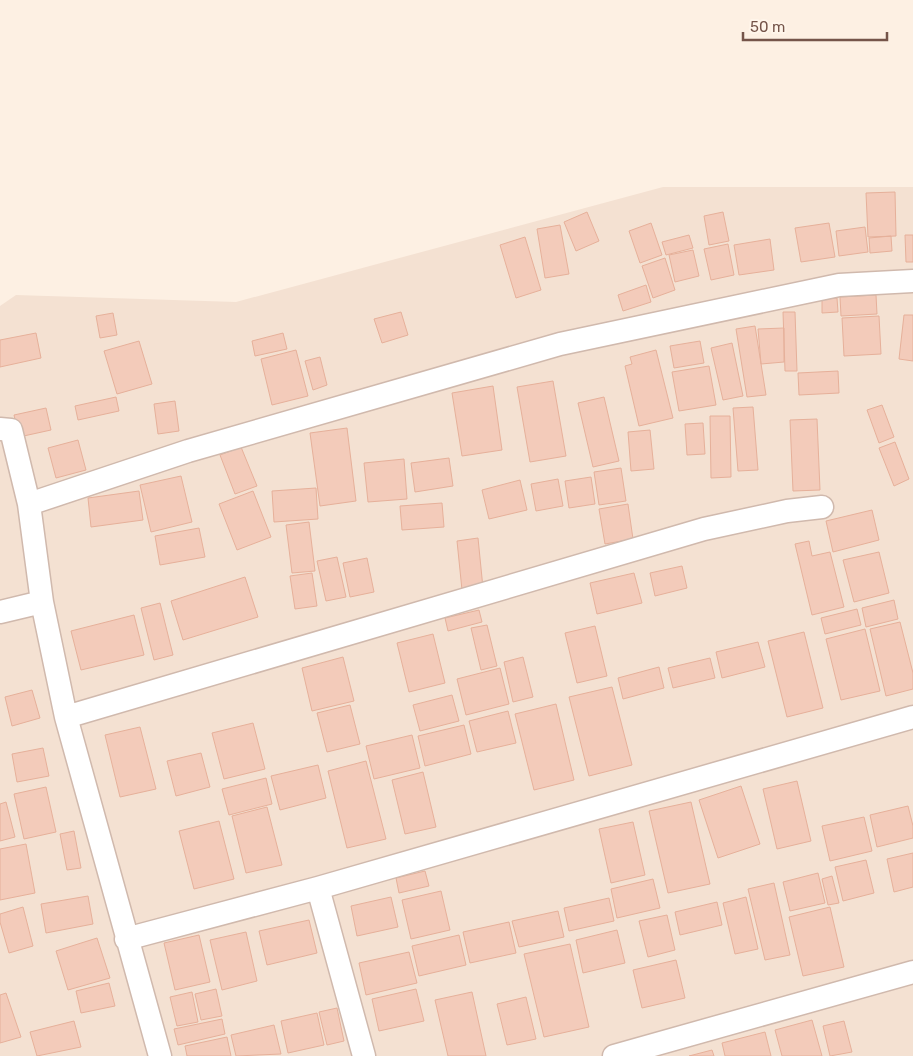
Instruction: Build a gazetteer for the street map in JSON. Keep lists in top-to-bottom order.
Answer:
{
  "scale_bar": "50 m"
}
